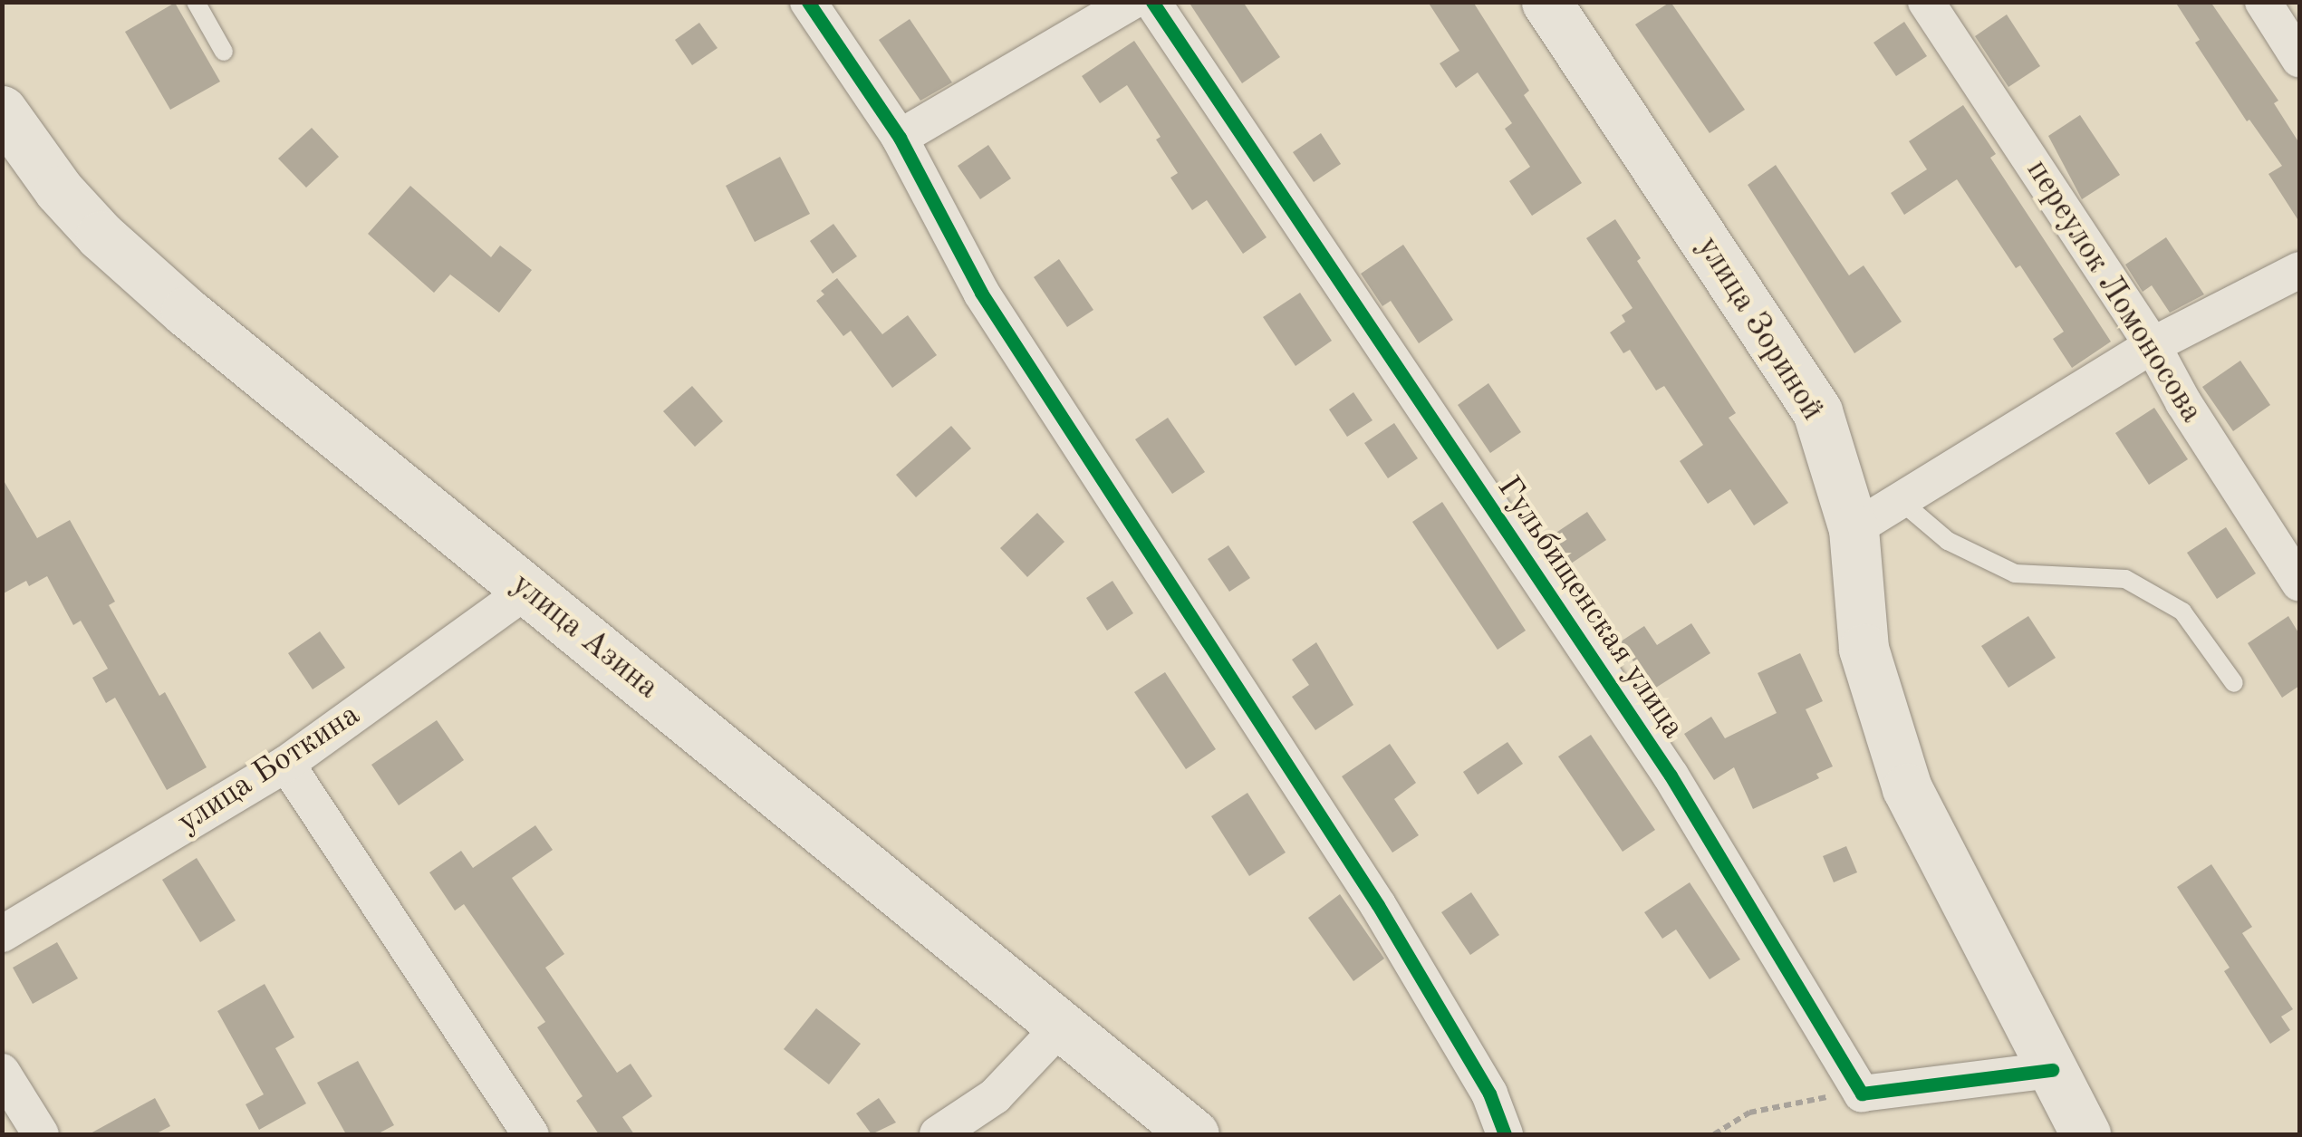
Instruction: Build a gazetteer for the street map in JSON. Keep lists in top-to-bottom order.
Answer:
{
  "streets": {
    "main road": ["улица Зориной", "улица Азина"],
    "street": ["переулок Ломоносова", "Гульбищенская улица", "улица Боткина"]
  },
  "crossings": [
    ["улица Азина", "улица Боткина"]
  ]
}
